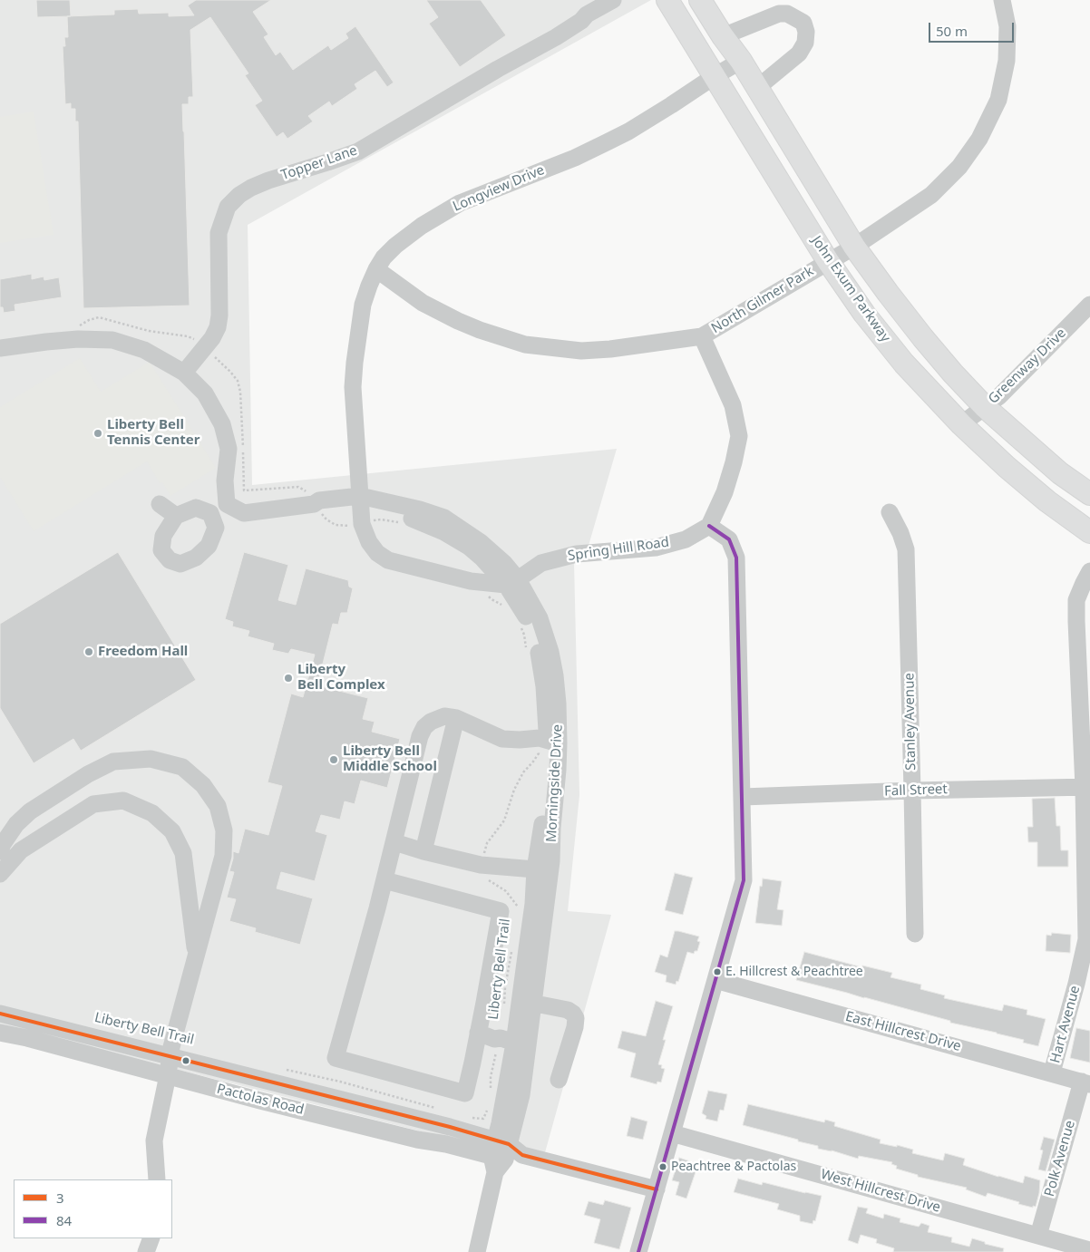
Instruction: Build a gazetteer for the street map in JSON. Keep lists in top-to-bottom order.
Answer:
{
  "streets": {
    "main road": ["John Exum Parkway"],
    "street": [
      "Topper Lane",
      "Longview Drive",
      "North Gilmer Park",
      "Greenway Drive",
      "Spring Hill Road",
      "Stanley Avenue",
      "Morningside Drive",
      "Fall Street",
      "Hart Avenue",
      "East Hillcrest Drive",
      "Pactolas Road",
      "Polk Avenue",
      "West Hillcrest Drive"
    ],
    "path": ["Liberty Bell Trail"]
  },
  "crossings": [
    ["Longview Drive", "John Exum Parkway"],
    ["Longview Drive", "North Gilmer Park"],
    ["Longview Drive", "Morningside Drive"],
    ["John Exum Parkway", "North Gilmer Park"],
    ["John Exum Parkway", "Greenway Drive"],
    ["Spring Hill Road", "Morningside Drive"],
    ["Stanley Avenue", "Fall Street"],
    ["Morningside Drive", "Liberty Bell Trail"],
    ["Morningside Drive", "Pactolas Road"],
    ["Fall Street", "Hart Avenue"],
    ["Hart Avenue", "East Hillcrest Drive"],
    ["East Hillcrest Drive", "Polk Avenue"],
    ["Polk Avenue", "West Hillcrest Drive"]
  ],
  "places": [
    "Liberty Bell Tennis Center",
    "Freedom Hall",
    "Liberty Bell Complex",
    "Liberty Bell Middle School",
    "E. Hillcrest & Peachtree",
    "Peachtree & Pactolas"
  ],
  "lines": ["transit line 84", "transit line 3"],
  "legend": ["3", "84"],
  "scale_bar": "50 m"
}
